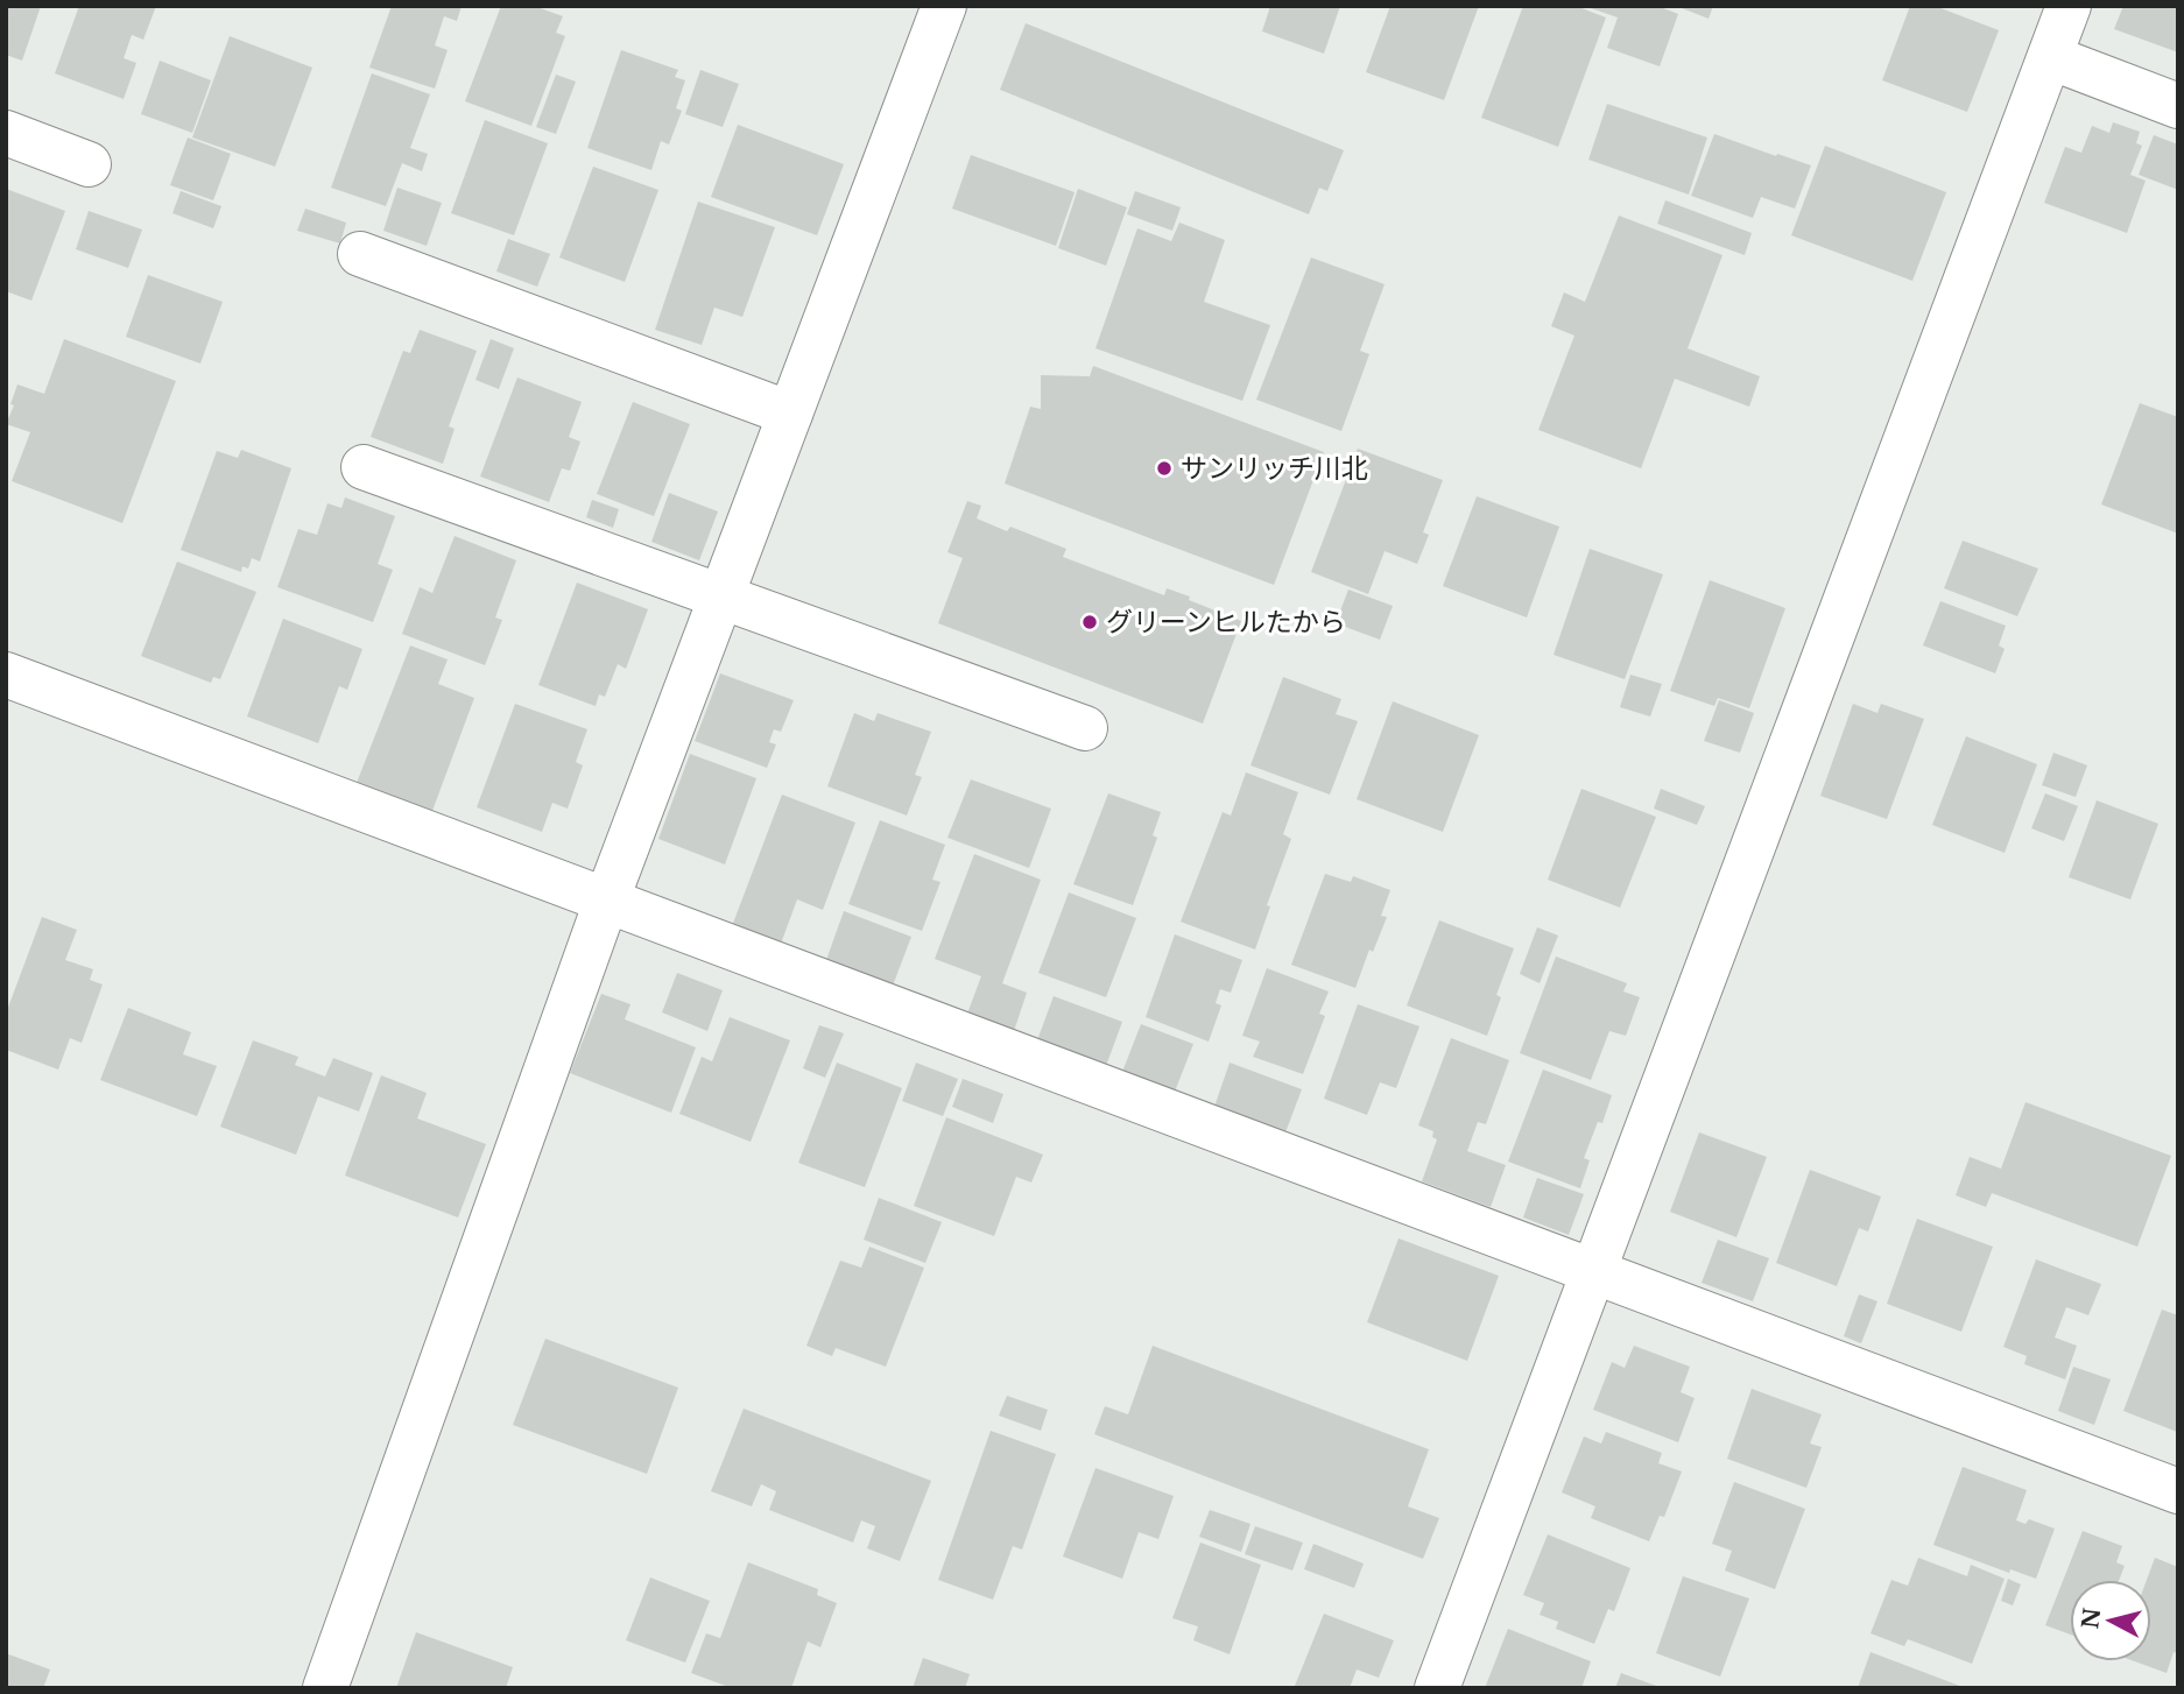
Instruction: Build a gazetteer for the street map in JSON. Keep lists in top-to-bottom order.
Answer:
{
  "places": ["サンリッチ川北", "グリーンヒルたから"],
  "north": "left"
}
